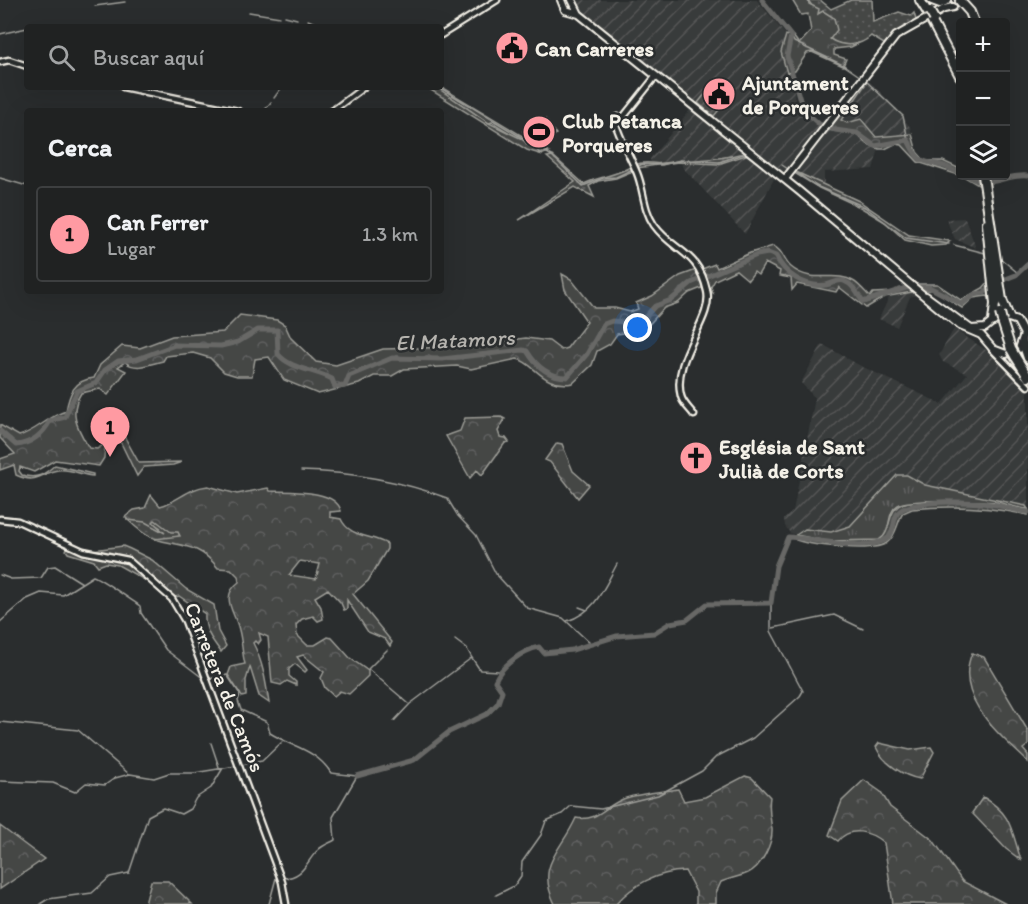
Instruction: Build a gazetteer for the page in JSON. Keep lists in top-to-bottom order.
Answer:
{
  "streets": {
    "street": ["Carretera de Camós"]
  },
  "water": ["El Matamors"],
  "places": {
    "public building": ["Can Carreres", "Ajuntament de Porqueres"],
    "sports": ["Club Petanca Porqueres"],
    "church": ["Església de Sant Julià de Corts"]
  },
  "page": {
    "map_buttons": ["+", "−"],
    "search": "Buscar aquí",
    "heading": "Cerca",
    "list": [
      {
        "mark": "1",
        "name": "Can Ferrer",
        "note": "Lugar",
        "value": "1.3 km"
      }
    ],
    "pins": "1"
  }
}
